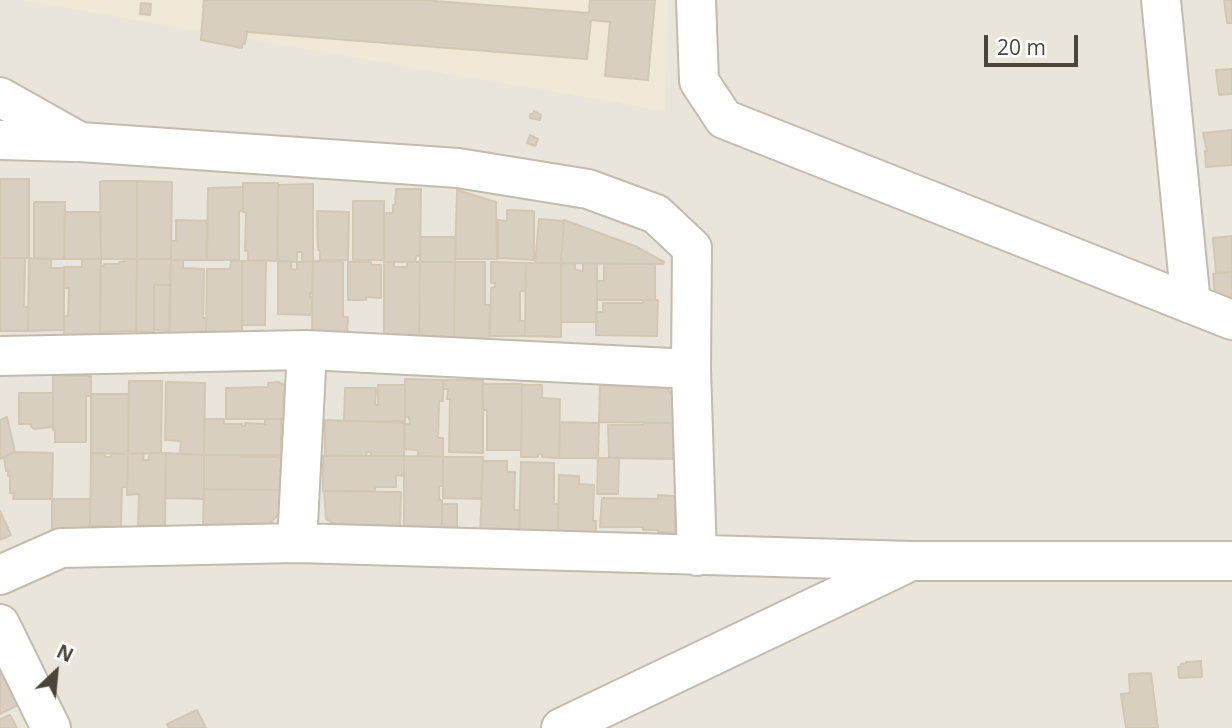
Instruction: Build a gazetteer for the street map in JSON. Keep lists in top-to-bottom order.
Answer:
{
  "scale_bar": "20 m",
  "north": "top right"
}
